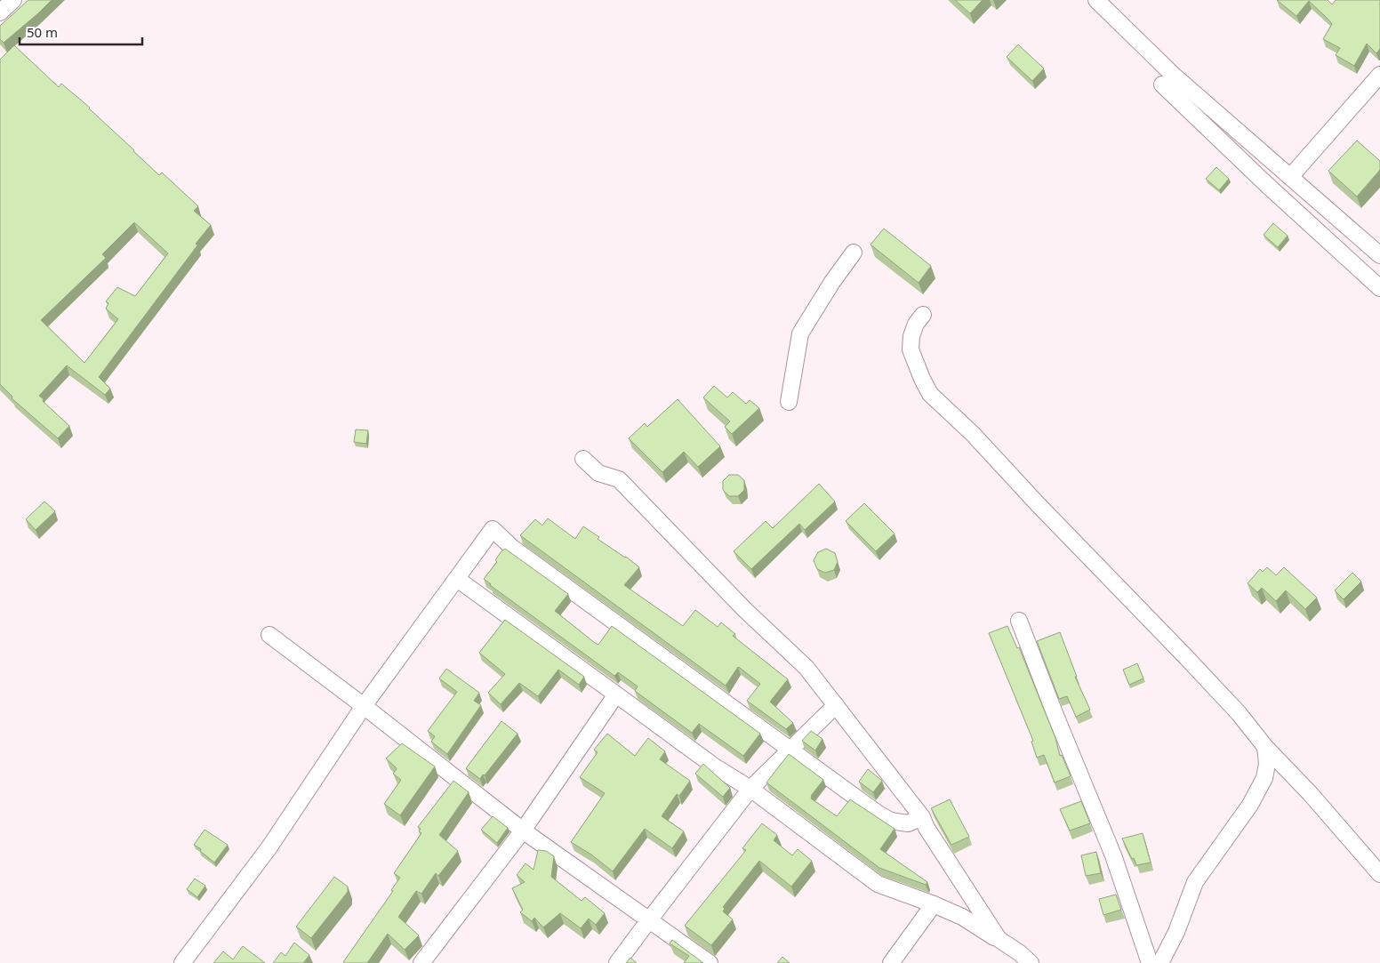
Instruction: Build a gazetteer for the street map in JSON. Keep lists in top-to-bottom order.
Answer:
{
  "scale_bar": "50 m"
}
